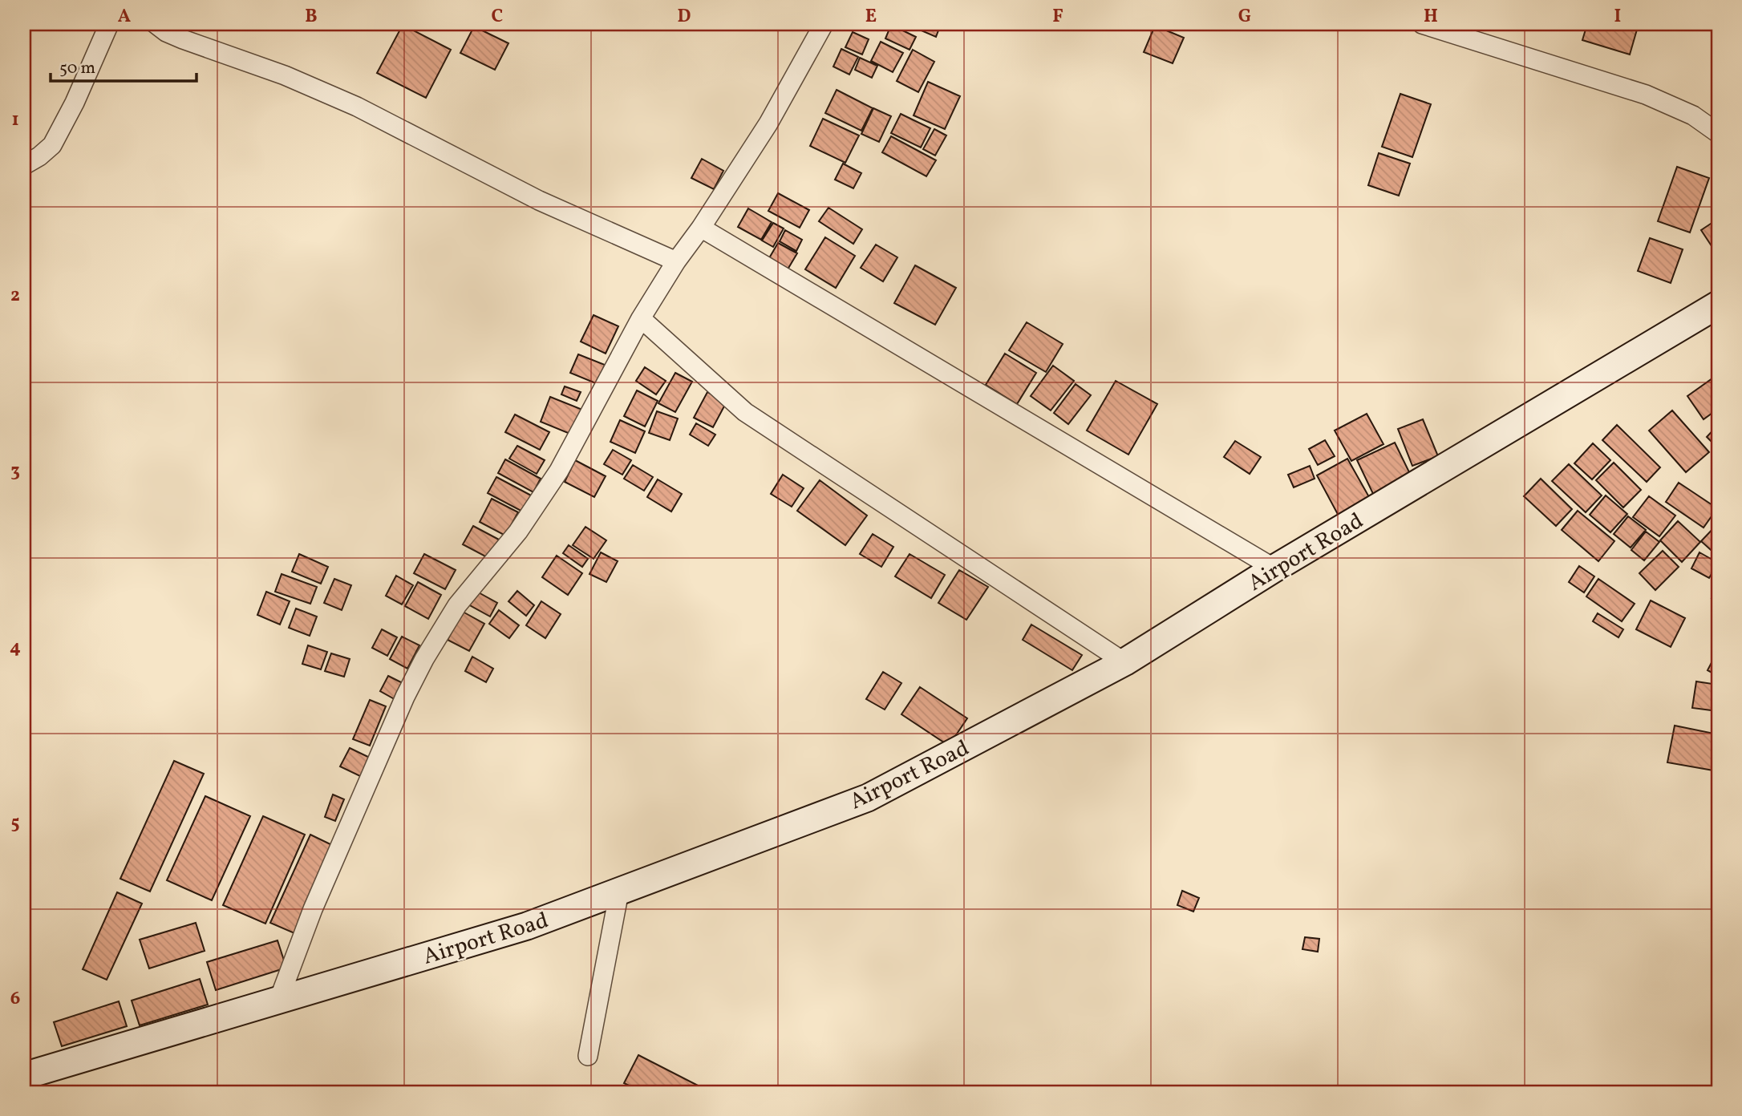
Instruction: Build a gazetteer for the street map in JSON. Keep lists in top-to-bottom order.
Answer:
{
  "streets": {
    "main road": ["Airport Road"]
  },
  "scale_bar": "50 m",
  "grid": {
    "columns": [
      "A",
      "B",
      "C",
      "D",
      "E",
      "F",
      "G",
      "H",
      "I"
    ],
    "rows": [
      "1",
      "2",
      "3",
      "4",
      "5",
      "6"
    ]
  }
}
